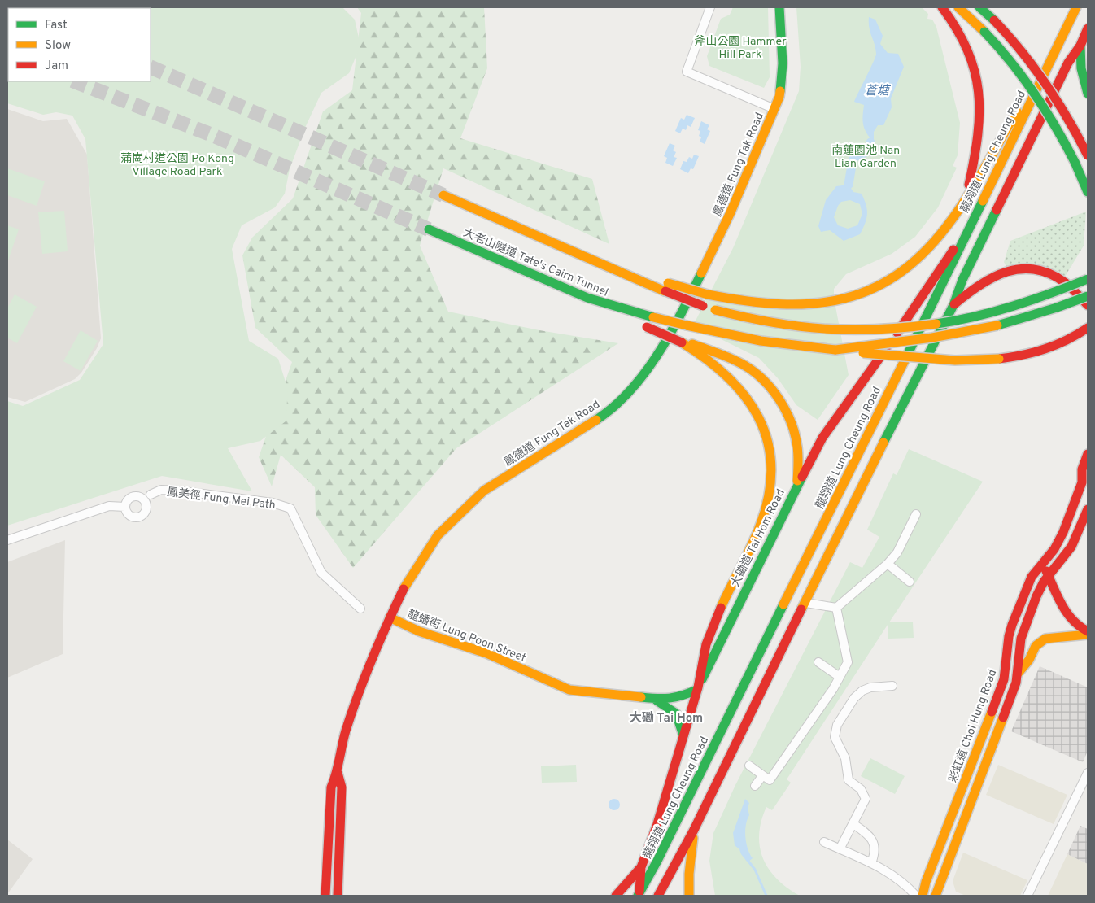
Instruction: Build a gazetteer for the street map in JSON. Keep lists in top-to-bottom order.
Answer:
{
  "streets": {
    "main road": [
      "龍翔道 Lung Cheung Road",
      "鳳德道 Fung Tak Road",
      "大老山隧道 Tate's Cairn Tunnel",
      "大磡道 Tai Hom Road",
      "龍蟠街 Lung Poon Street",
      "彩虹道 Choi Hung Road"
    ],
    "street": ["鳳美徑 Fung Mei Path"]
  },
  "crossings": [
    ["龍翔道 Lung Cheung Road", "大磡道 Tai Hom Road"],
    ["鳳德道 Fung Tak Road", "龍蟠街 Lung Poon Street"],
    ["大磡道 Tai Hom Road", "龍蟠街 Lung Poon Street"]
  ],
  "districts": ["大磡 Tai Hom"],
  "water": ["蒼塘"],
  "parks": ["斧山公園 Hammer Hill Park", "南蓮園池 Nan Lian Garden", "蒲崗村道公園 Po Kong Village Road Park"],
  "legend": ["Fast", "Slow", "Jam"]
}
